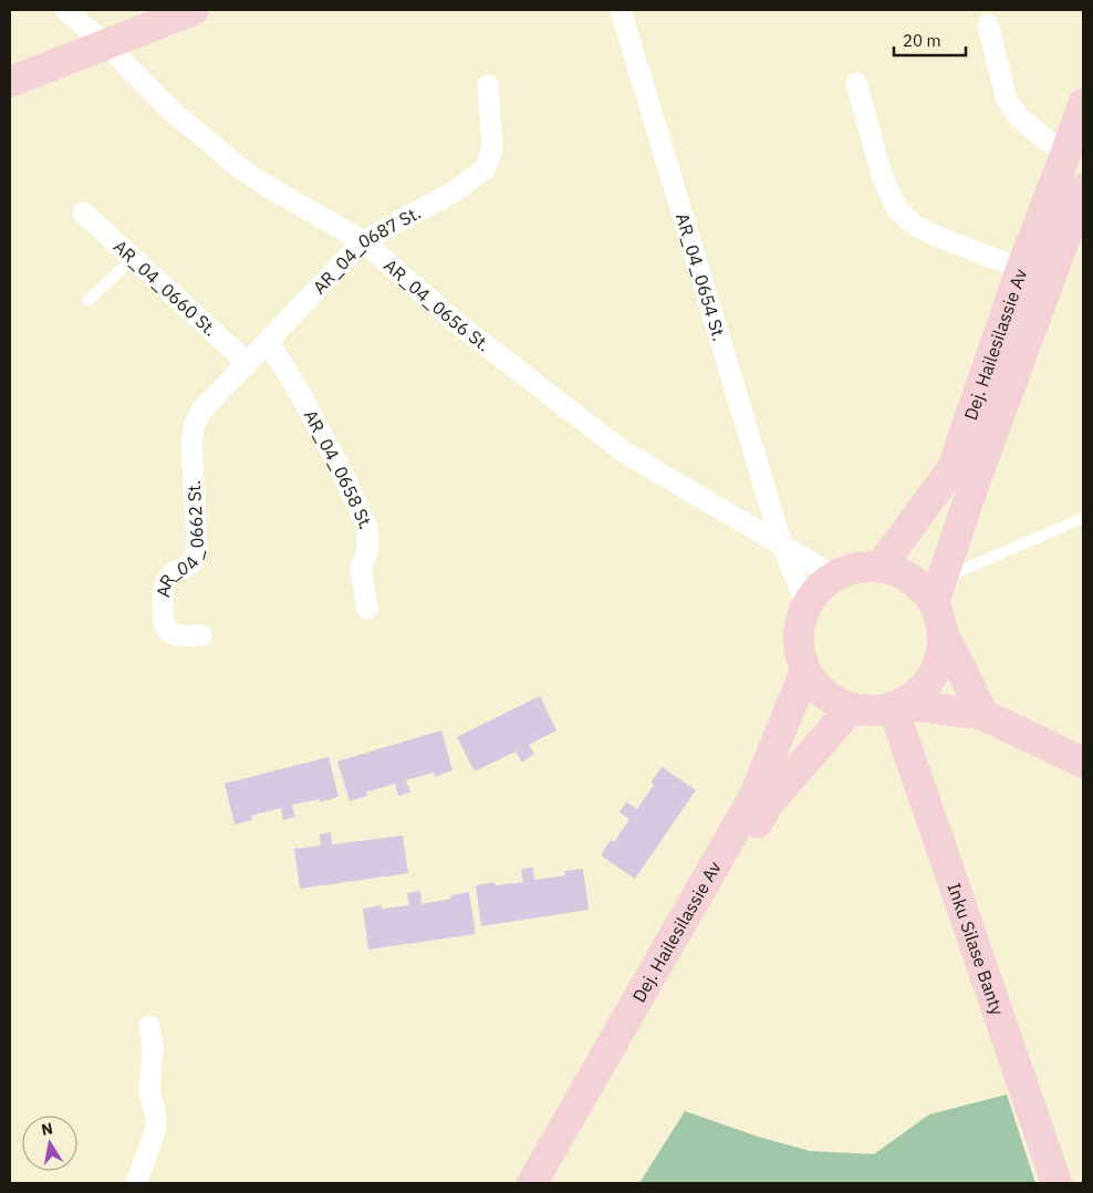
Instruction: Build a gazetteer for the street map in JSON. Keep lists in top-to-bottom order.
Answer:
{
  "streets": {
    "main road": ["Dej. Hailesilassie Av", "Inku Silase Banty"],
    "street": [
      "AR_04_0687 St.",
      "AR_04_0654 St.",
      "AR_04_0660 St.",
      "AR_04_0656 St.",
      "AR_04_0658 St.",
      "AR_04_0662 St."
    ]
  },
  "crossings": [
    ["AR_04_0687 St.", "AR_04_0660 St."],
    ["AR_04_0687 St.", "AR_04_0656 St."],
    ["AR_04_0687 St.", "AR_04_0658 St."],
    ["AR_04_0687 St.", "AR_04_0662 St."],
    ["AR_04_0654 St.", "AR_04_0656 St."],
    ["AR_04_0654 St.", "Dej. Hailesilassie Av"],
    ["AR_04_0654 St.", "Inku Silase Banty"],
    ["Dej. Hailesilassie Av", "Inku Silase Banty"]
  ],
  "scale_bar": "20 m",
  "north": "top"
}
